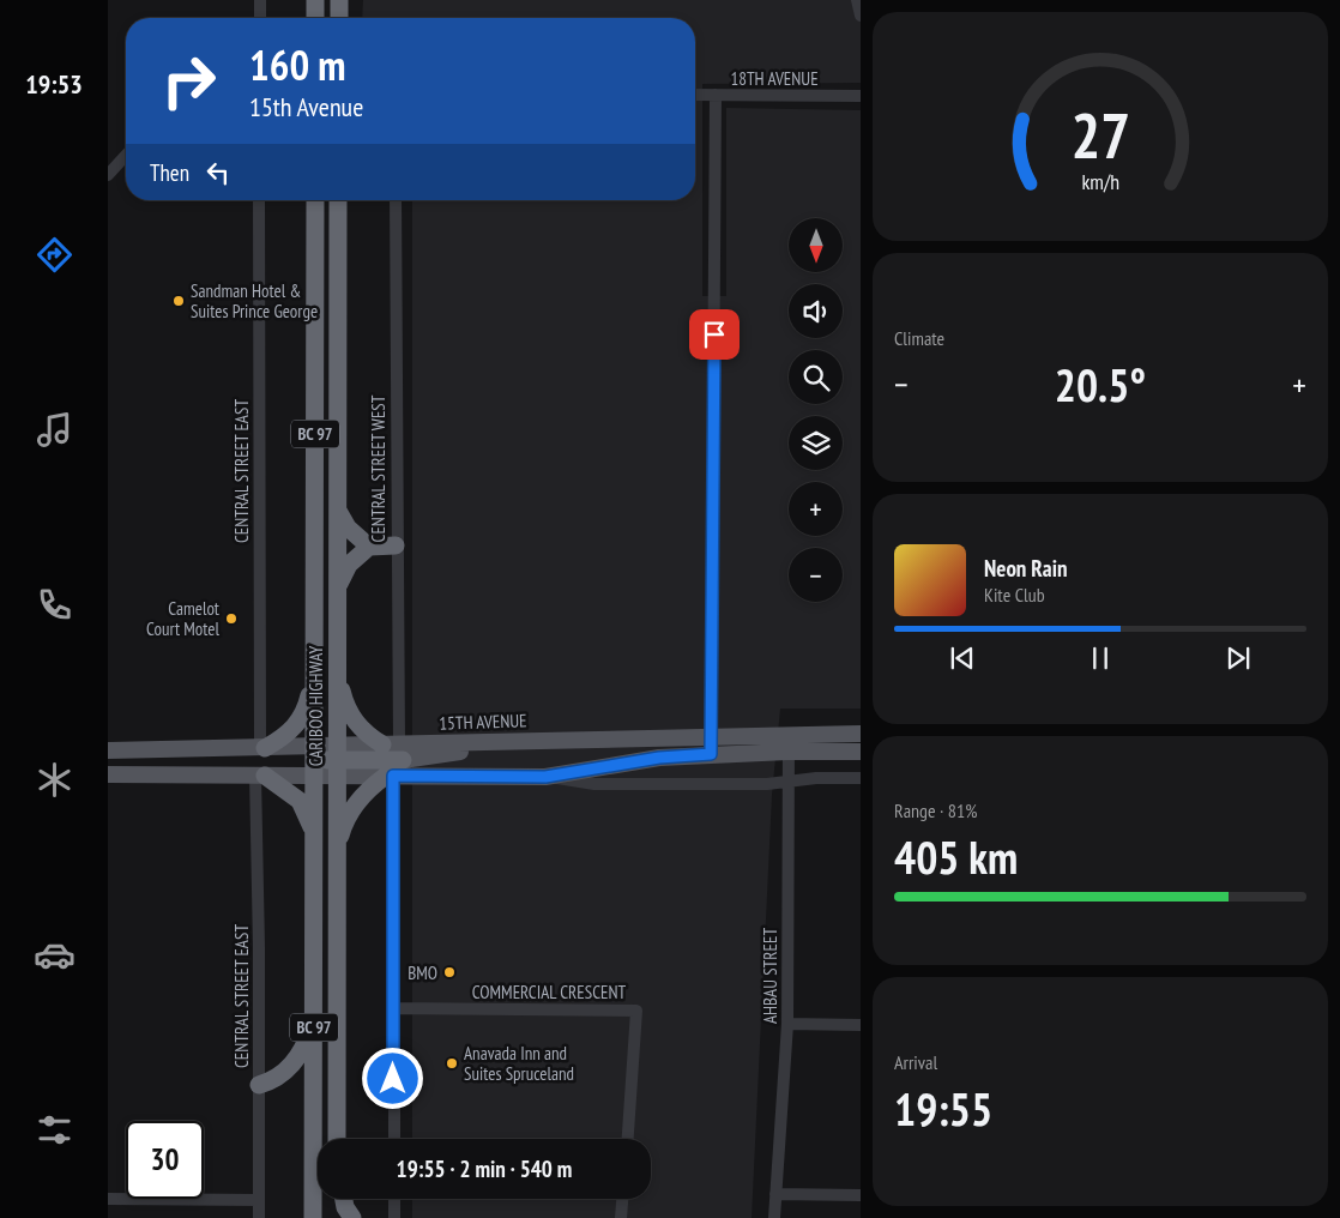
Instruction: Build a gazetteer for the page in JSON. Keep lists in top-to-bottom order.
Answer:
{
  "streets": {
    "highway": ["BC 97", "CARIBOO HIGHWAY"],
    "main road": ["15TH AVENUE"],
    "street": [
      "18TH AVENUE",
      "CENTRAL STREET WEST",
      "CENTRAL STREET EAST",
      "AHBAU STREET",
      "COMMERCIAL CRESCENT"
    ]
  },
  "crossings": [
    ["CENTRAL STREET WEST", "15TH AVENUE"],
    ["CENTRAL STREET WEST", "COMMERCIAL CRESCENT"],
    ["CENTRAL STREET EAST", "15TH AVENUE"],
    ["CARIBOO HIGHWAY", "15TH AVENUE"],
    ["15TH AVENUE", "AHBAU STREET"]
  ],
  "places": [
    "Sandman Hotel & Suites Prince George",
    "Camelot Court Motel",
    "BMO",
    "Anavada Inn and Suites Spruceland"
  ],
  "north": "bottom",
  "page": {
    "tabs": "19:53",
    "turn": ["160 m", "15th Avenue"],
    "then": "Then",
    "map_buttons": ["+", "−"],
    "tile": [
      "Climate",
      ["Range · 81%", "405 km"],
      ["Arrival", "19:55"]
    ],
    "heat": ["−", "20.5°", "+"],
    "song": ["Neon Rain", "Kite Club"],
    "limit": "30",
    "trip": "19:55 · 2 min · 540 m",
    "gauge": ["27", "km/h"]
  }
}
